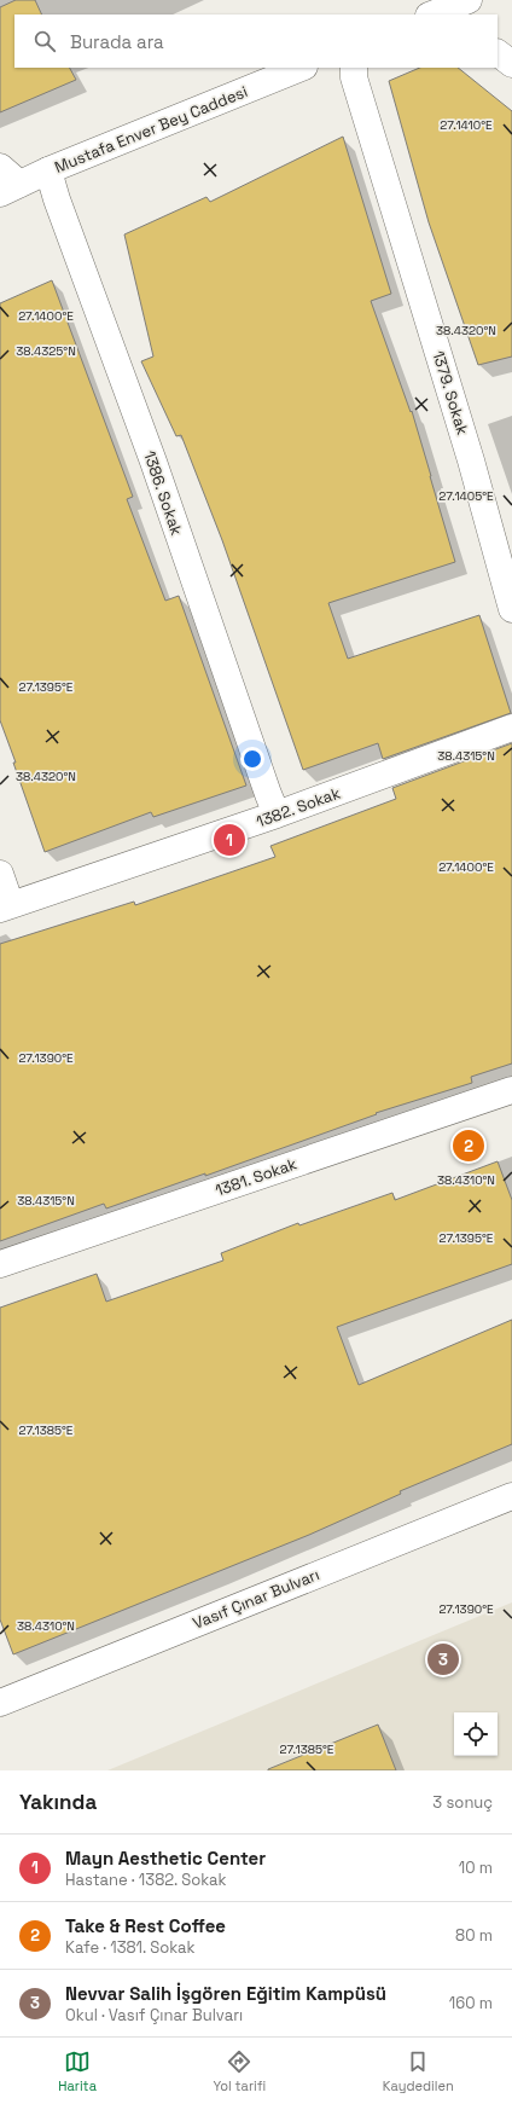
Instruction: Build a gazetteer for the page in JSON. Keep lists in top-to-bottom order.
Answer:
{
  "streets": {
    "street": [
      "Mustafa Enver Bey Caddesi",
      "1379. Sokak",
      "1386. Sokak",
      "1382. Sokak",
      "1381. Sokak",
      "Vasıf Çınar Bulvarı"
    ]
  },
  "crossings": [
    ["Mustafa Enver Bey Caddesi", "1386. Sokak"],
    ["1386. Sokak", "1382. Sokak"]
  ],
  "page": {
    "search": "Burada ara",
    "pins": ["1", "2", "3"],
    "heading": ["Yakında", "3 sonuç"],
    "list": [
      {
        "mark": "1",
        "name": "Mayn Aesthetic Center",
        "note": "Hastane · 1382. Sokak",
        "value": "10 m"
      },
      {
        "mark": "2",
        "name": "Take & Rest Coffee",
        "note": "Kafe · 1381. Sokak",
        "value": "80 m"
      },
      {
        "mark": "3",
        "name": "Nevvar Salih İşgören Eğitim Kampüsü",
        "note": "Okul · Vasıf Çınar Bulvarı",
        "value": "160 m"
      }
    ],
    "nav": ["Harita", "Yol tarifi", "Kaydedilen"]
  },
  "coordinates": [
    "27.1410°E",
    "27.1400°E",
    "38.4320°N",
    "38.4325°N",
    "27.1405°E",
    "27.1395°E",
    "38.4315°N",
    "27.1390°E",
    "38.4310°N",
    "27.1385°E"
  ]
}
